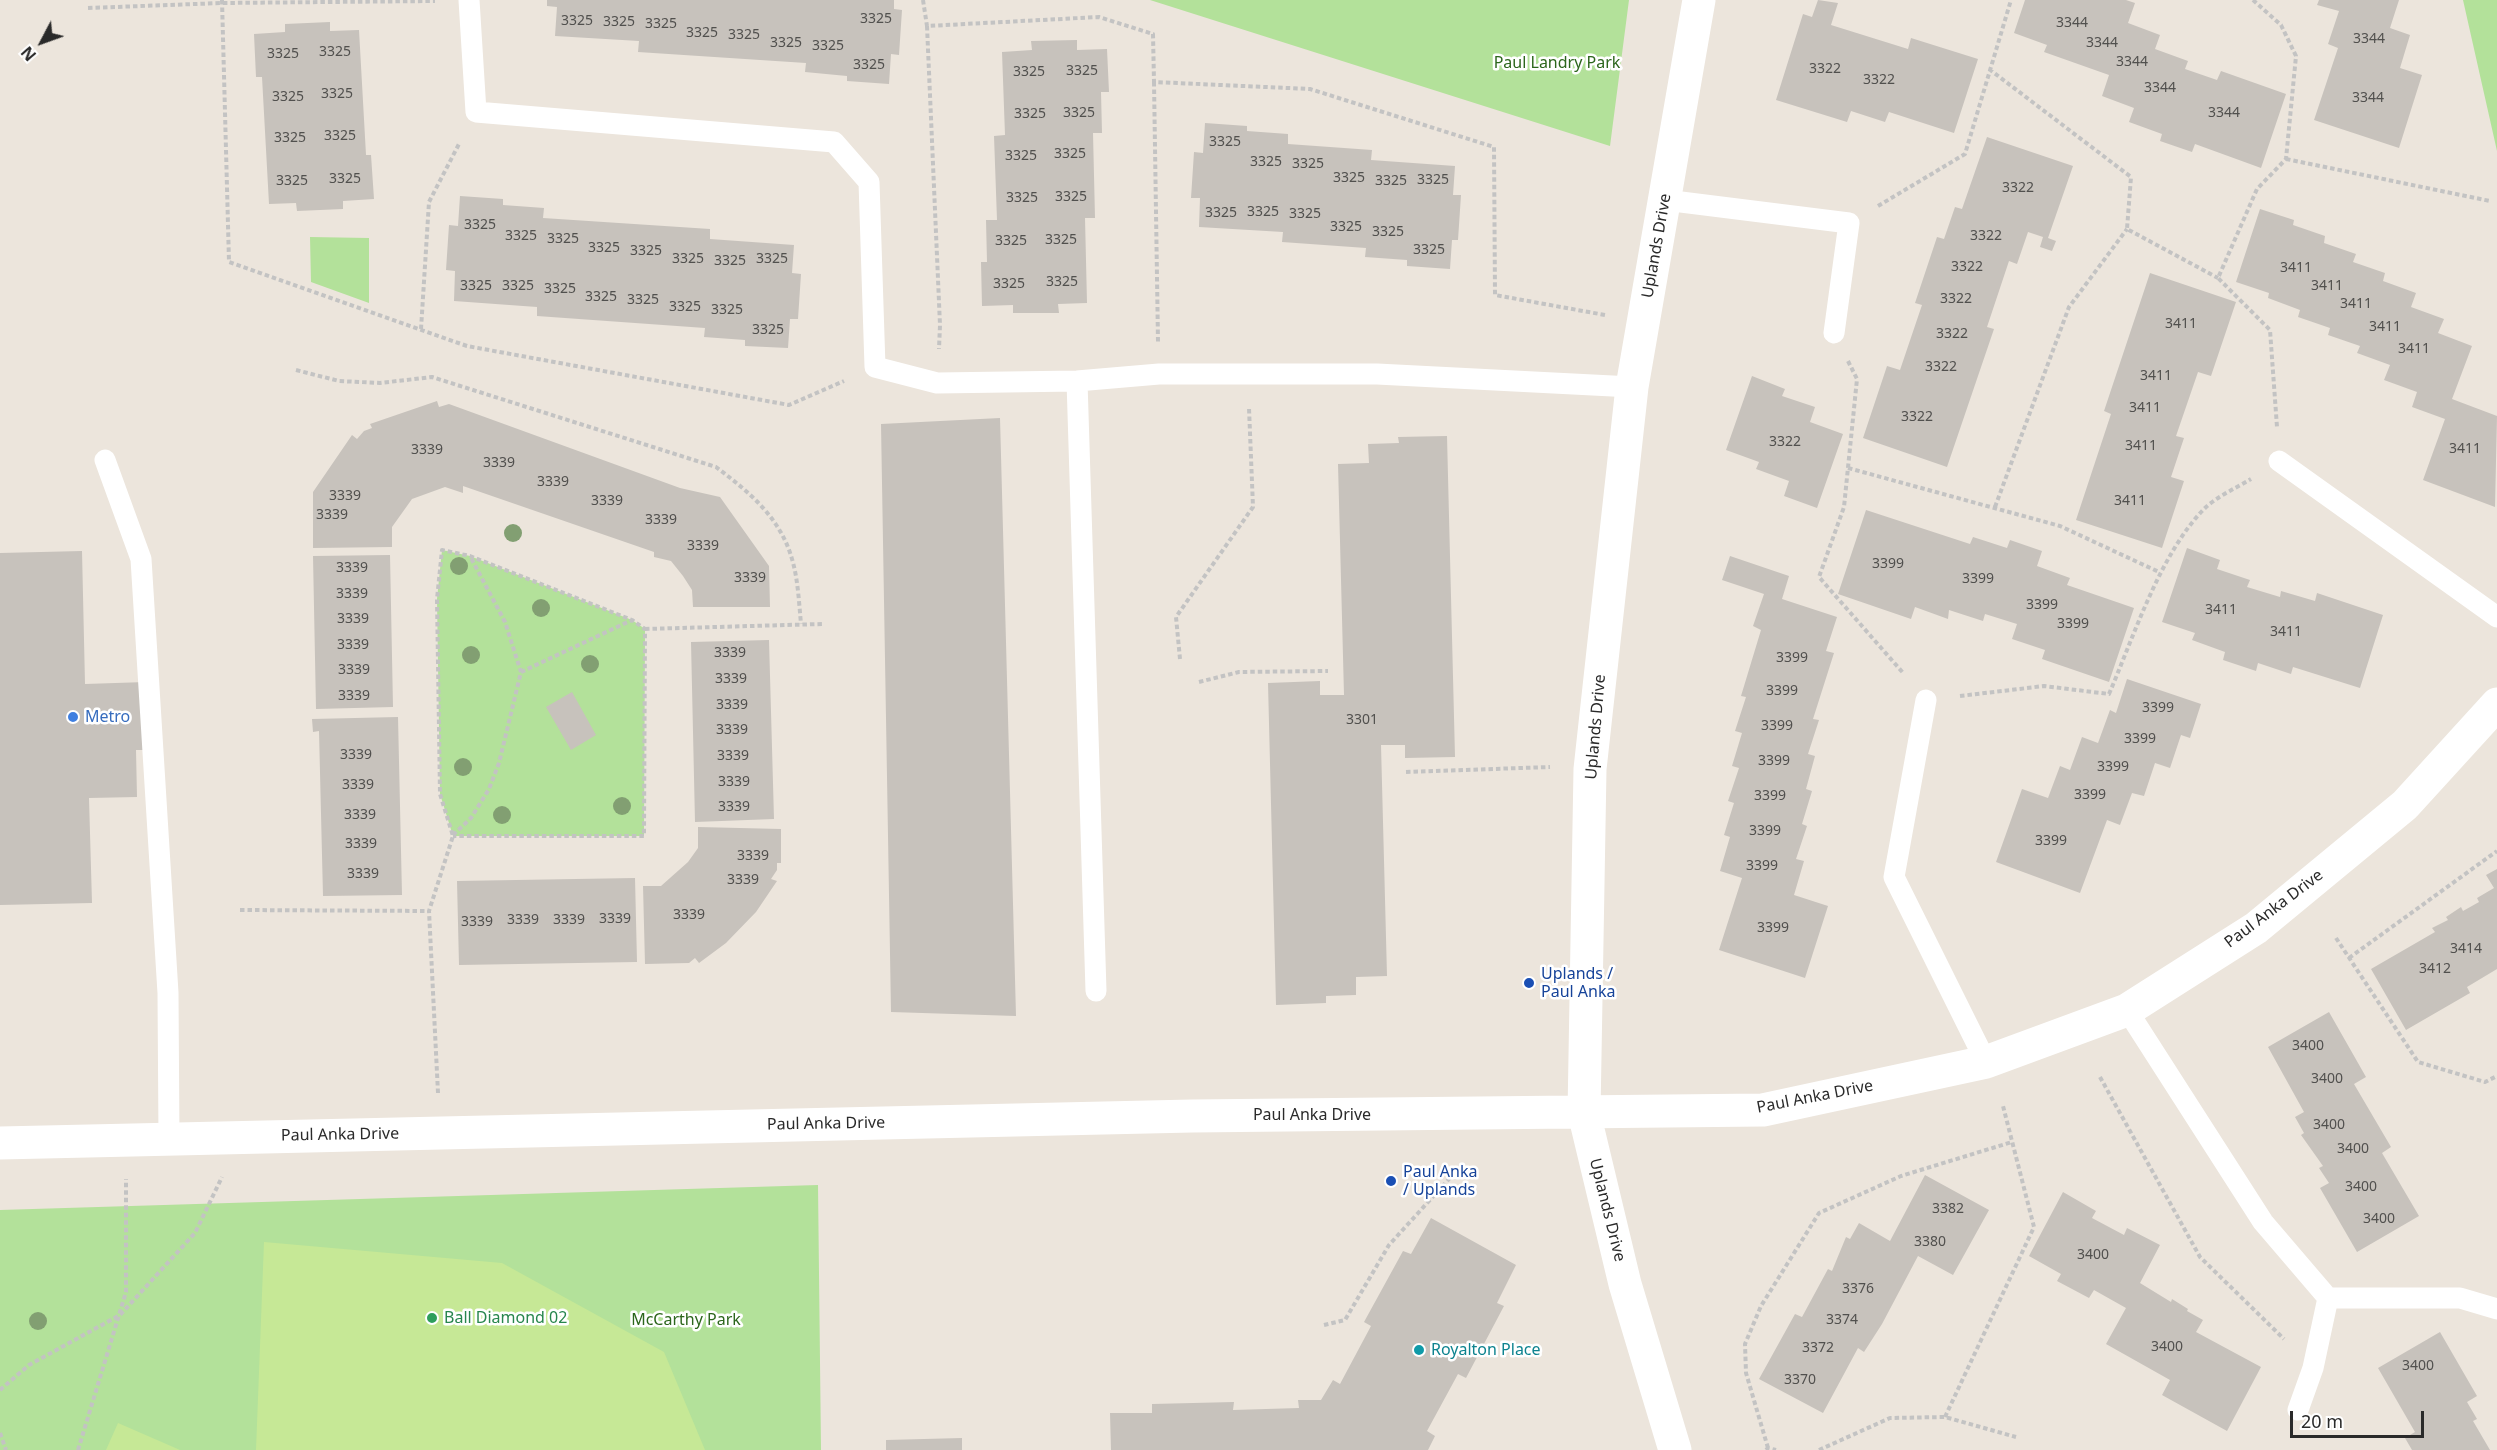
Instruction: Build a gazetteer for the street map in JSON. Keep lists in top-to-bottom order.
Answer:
{
  "streets": {
    "street": ["Uplands Drive", "Paul Anka Drive"]
  },
  "crossings": [
    ["Uplands Drive", "Paul Anka Drive"]
  ],
  "parks": ["Paul Landry Park", "McCarthy Park"],
  "places": [
    "Metro",
    "Uplands / Paul Anka",
    "Paul Anka / Uplands",
    "Ball Diamond 02",
    "Royalton Place"
  ],
  "house_numbers": [
    "3325",
    "3325",
    "3325",
    "3344",
    "3325",
    "3325",
    "3325",
    "3344",
    "3325",
    "3344",
    "3325",
    "3325",
    "3325",
    "3344",
    "3325",
    "3322",
    "3325",
    "3325",
    "3322",
    "3344",
    "3325",
    "3325",
    "3344",
    "3325",
    "3344",
    "3325",
    "3325",
    "3325",
    "3325",
    "3325",
    "3325",
    "3325",
    "3325",
    "3325",
    "3325",
    "3325",
    "3325",
    "3325",
    "3322",
    "3325",
    "3325",
    "3325",
    "3325",
    "3325",
    "3325",
    "3325",
    "3325",
    "3325",
    "3322",
    "3325",
    "3325",
    "3325",
    "3325",
    "3325",
    "3325",
    "3325",
    "3325",
    "3325",
    "3322",
    "3411",
    "3325",
    "3325",
    "3325",
    "3325",
    "3411",
    "3325",
    "3325",
    "3322",
    "3325",
    "3411",
    "3325",
    "3325",
    "3411",
    "3411",
    "3325",
    "3322",
    "3411",
    "3322",
    "3411",
    "3411",
    "3322",
    "3322",
    "3411",
    "3411",
    "3339",
    "3339",
    "3339",
    "3339",
    "3339",
    "3411",
    "3339",
    "3339",
    "3339",
    "3399",
    "3339",
    "3339",
    "3399",
    "3339",
    "3399",
    "3411",
    "3339",
    "3399",
    "3411",
    "3339",
    "3339",
    "3399",
    "3339",
    "3339",
    "3399",
    "3339",
    "3339",
    "3399",
    "3301",
    "3399",
    "3339",
    "3399",
    "3339",
    "3339",
    "3399",
    "3399",
    "3339",
    "3339",
    "3399",
    "3399",
    "3339",
    "3339",
    "3399",
    "3399",
    "3339",
    "3339",
    "3399",
    "3339",
    "3339",
    "3339",
    "3339",
    "3339",
    "3339",
    "3339",
    "3399",
    "3414",
    "3412",
    "3400",
    "3400",
    "3400",
    "3400",
    "3400",
    "3382",
    "3400",
    "3380",
    "3400",
    "3376",
    "3374",
    "3400",
    "3372",
    "3400",
    "3370"
  ],
  "scale_bar": "20 m",
  "north": "bottom left"
}
